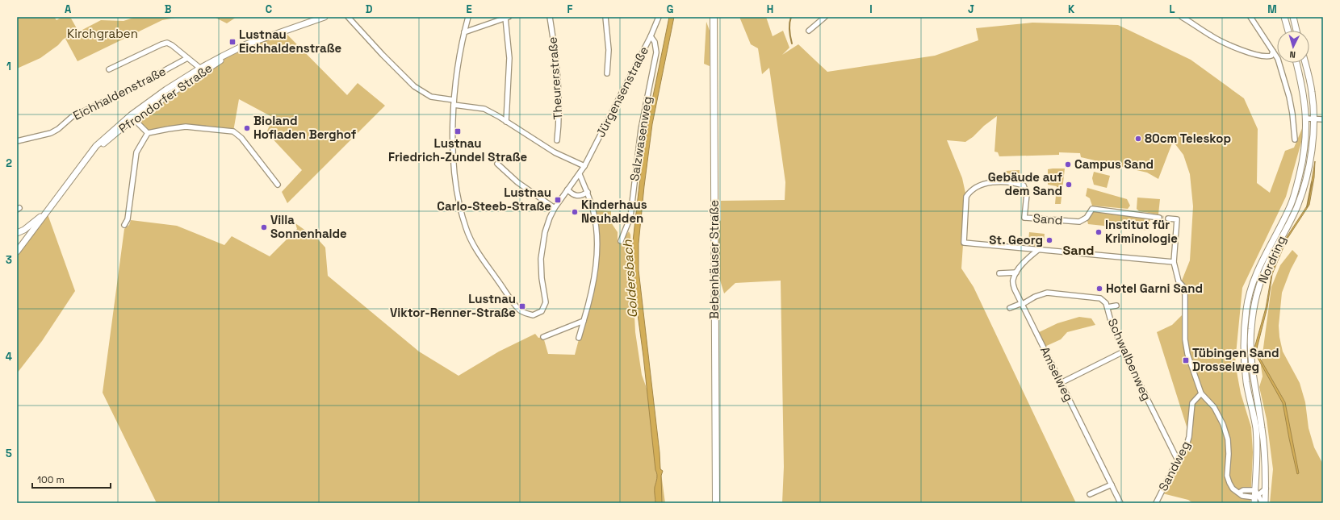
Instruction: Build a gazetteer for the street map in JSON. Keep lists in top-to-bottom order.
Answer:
{
  "streets": {
    "main road": ["Bebenhäuser Straße"],
    "street": [
      "Theurerstraße",
      "Jürgensenstraße",
      "Eichhaldenstraße",
      "Pfrondorfer Straße",
      "Salzwasenweg",
      "Sand",
      "Nordring",
      "Schwalbenweg",
      "Amselweg",
      "Sandweg"
    ]
  },
  "crossings": [
    ["Jürgensenstraße", "Salzwasenweg"],
    ["Eichhaldenstraße", "Pfrondorfer Straße"],
    ["Sand", "Amselweg"],
    ["Schwalbenweg", "Amselweg"],
    ["Schwalbenweg", "Sandweg"]
  ],
  "districts": ["Sand"],
  "water": ["Goldersbach"],
  "parks": ["Kirchgraben"],
  "places": {
    "transit": [
      "Lustnau Eichhaldenstraße",
      "Lustnau Friedrich-Zundel Straße",
      "Lustnau Carlo-Steeb-Straße",
      "Lustnau Viktor-Renner-Straße",
      "Tübingen Sand Drosselweg"
    ],
    "other": [
      "Bioland Hofladen Berghof",
      "80cm Teleskop",
      "Campus Sand",
      "Gebäude auf dem Sand",
      "Kinderhaus Neuhalden",
      "Villa Sonnenhalde",
      "Institut für Kriminologie",
      "St. Georg",
      "Hotel Garni Sand"
    ]
  },
  "scale_bar": "100 m",
  "north": "bottom",
  "grid": {
    "columns": [
      "A",
      "B",
      "C",
      "D",
      "E",
      "F",
      "G",
      "H",
      "I",
      "J",
      "K",
      "L",
      "M"
    ],
    "rows": [
      "1",
      "2",
      "3",
      "4",
      "5"
    ]
  }
}
